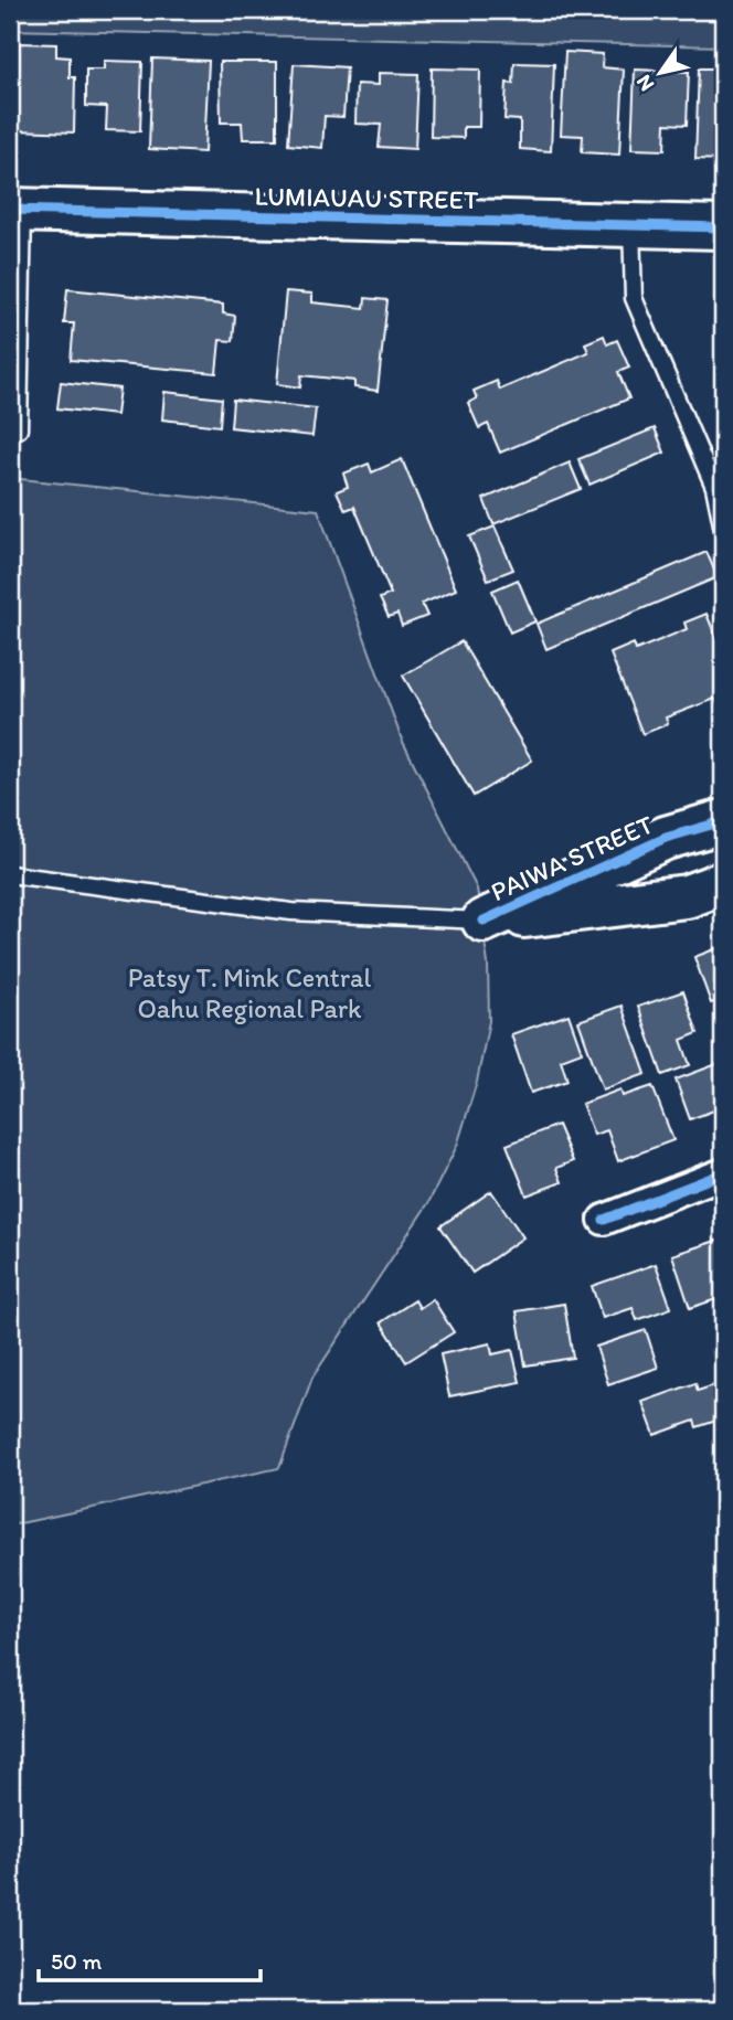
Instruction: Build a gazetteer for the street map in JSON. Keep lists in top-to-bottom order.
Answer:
{
  "streets": {
    "street": ["LUMIAUAU STREET", "PAIWA STREET"]
  },
  "parks": ["Patsy T. Mink Central Oahu Regional Park"],
  "scale_bar": "50 m",
  "north": "bottom left"
}
